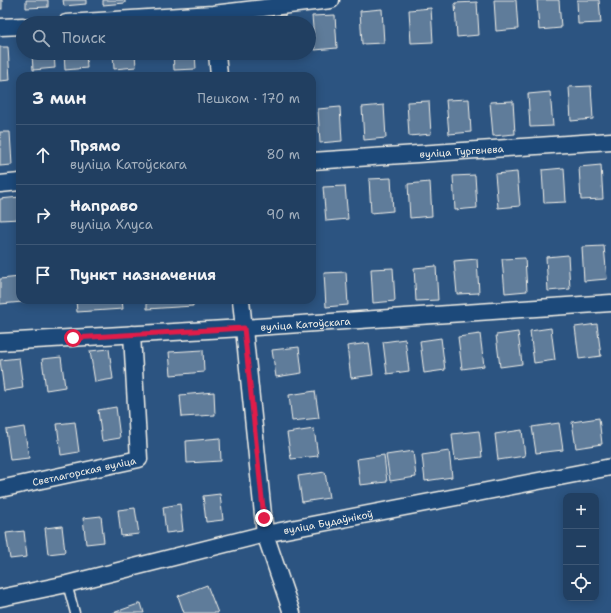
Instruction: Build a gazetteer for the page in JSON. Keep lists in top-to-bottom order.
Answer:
{
  "streets": {
    "street": [
      "вуліца Тургенева",
      "вуліца Катоўскага",
      "Светлагорская вуліца",
      "вуліца Будаўнікоў"
    ]
  },
  "crossings": [
    ["вуліца Катоўскага", "Светлагорская вуліца"]
  ],
  "page": {
    "search": "Поиск",
    "heading": ["3 мин", "Пешком · 170 m"],
    "list": [
      ["Прямо", "вуліца Катоўскага", "80 m"],
      ["Направо", "вуліца Хлуса", "90 m"],
      "Пункт назначения"
    ],
    "map_buttons": ["+", "−"]
  }
}
